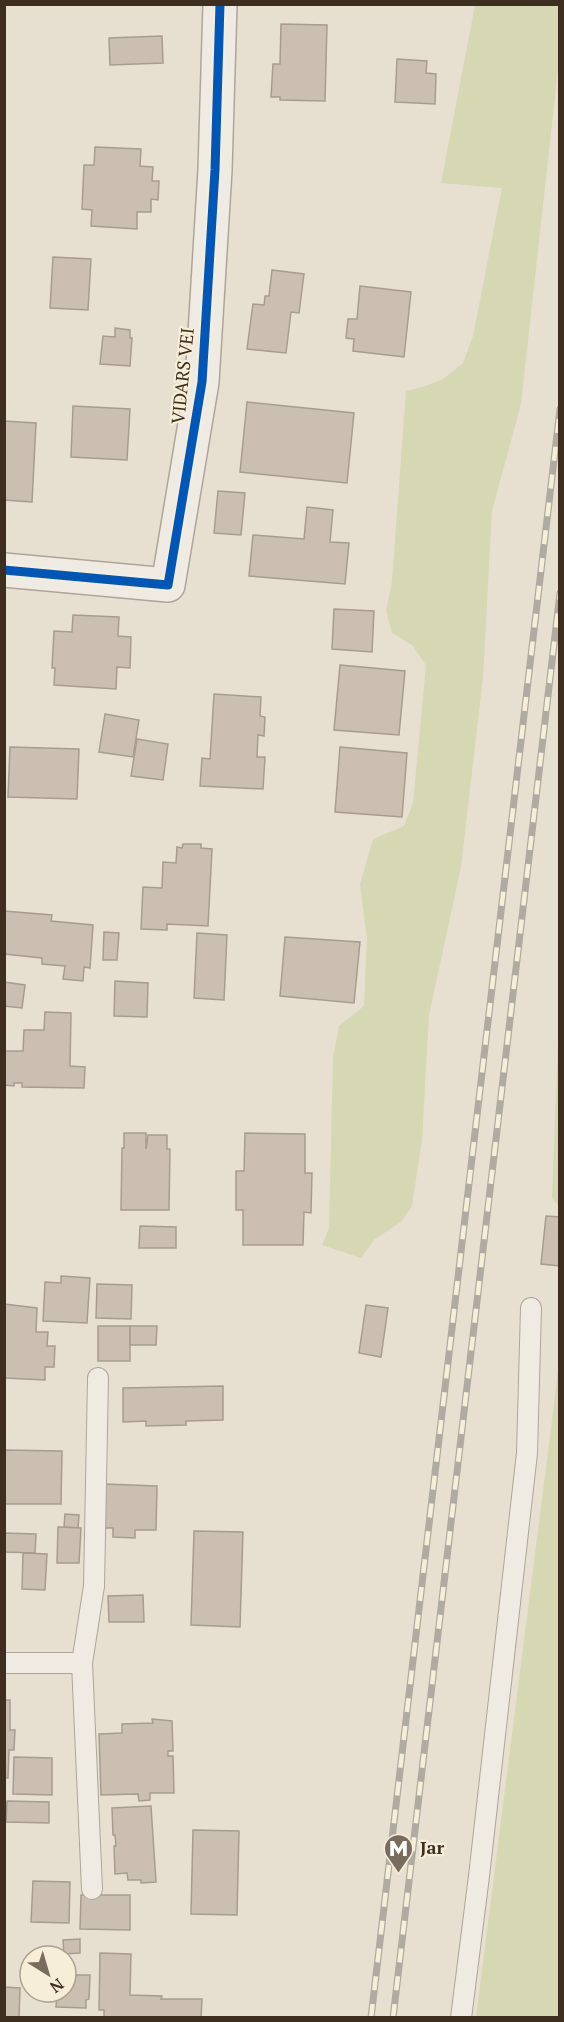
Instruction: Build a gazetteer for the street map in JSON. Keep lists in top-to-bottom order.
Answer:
{
  "streets": {
    "street": ["VIDARS VEI"]
  },
  "places": {
    "metro station": ["Jar"]
  },
  "north": "bottom right"
}
